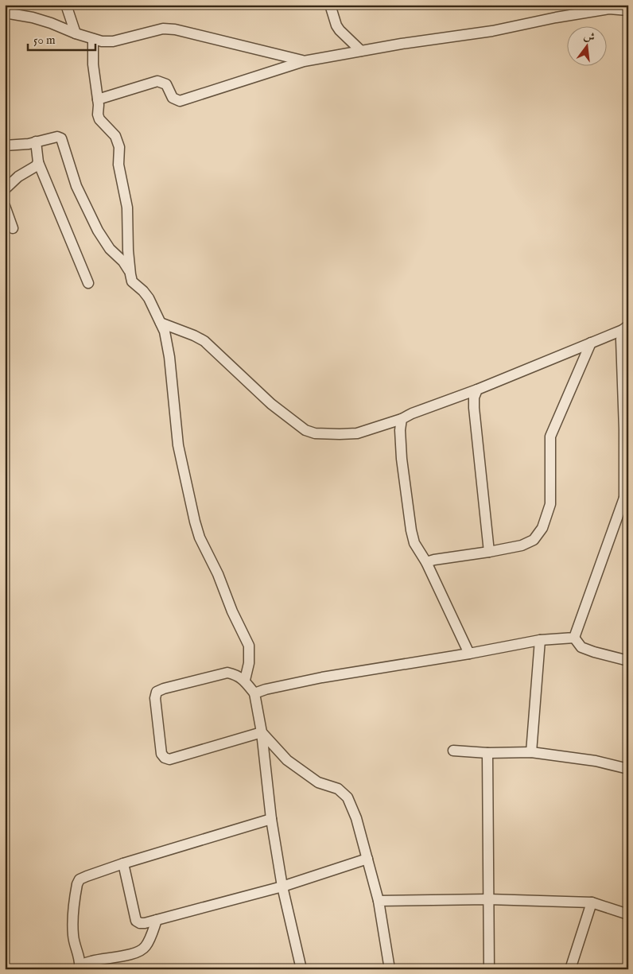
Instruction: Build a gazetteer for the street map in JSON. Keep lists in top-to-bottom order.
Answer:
{
  "scale_bar": "50 m",
  "north": "top"
}
